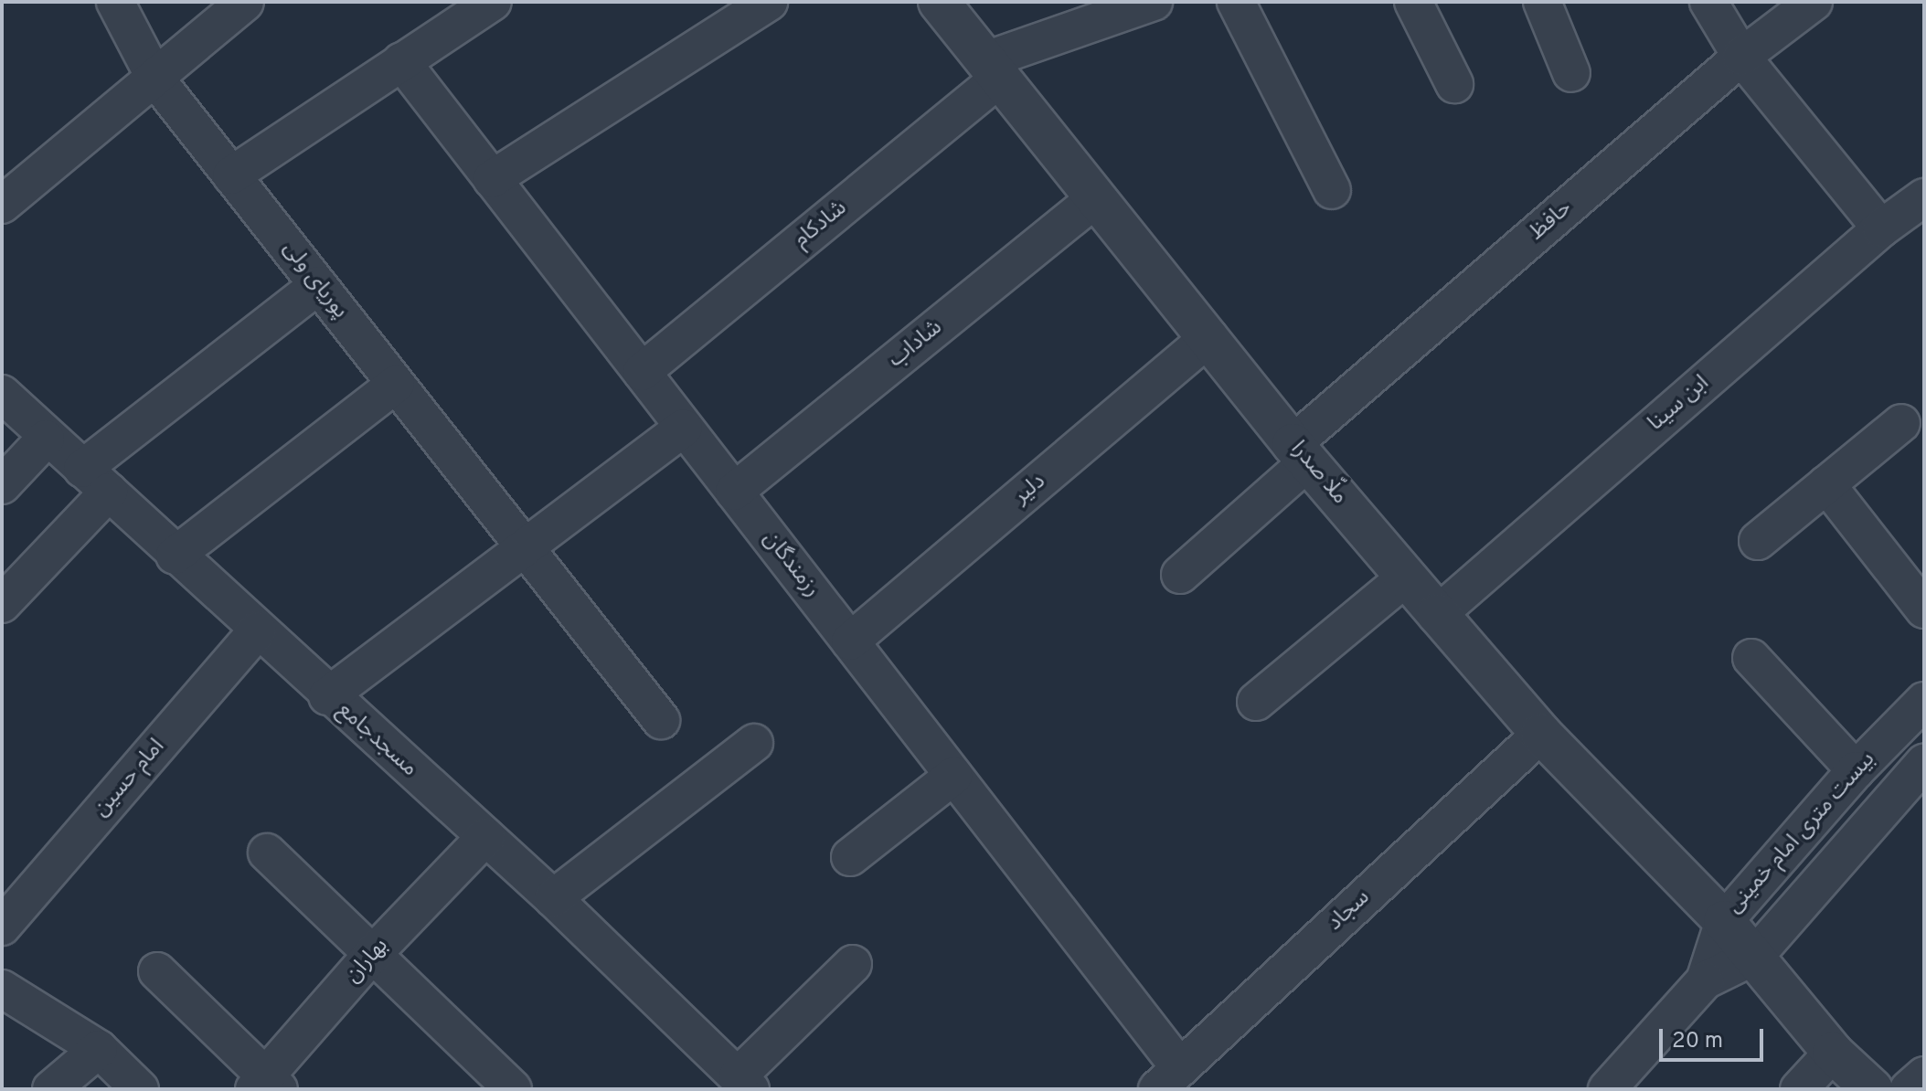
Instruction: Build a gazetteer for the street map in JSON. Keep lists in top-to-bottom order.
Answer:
{
  "streets": {
    "street": [
      "حافظ",
      "شادکام",
      "پوریای ولی",
      "شاداب",
      "ابن سینا",
      "ملّا صدرا",
      "دلیر",
      "رزمندگان",
      "مسجدجامع",
      "امام حسین",
      "بیست متری امام خمینی",
      "سجاد",
      "بهاران"
    ]
  },
  "crossings": [
    ["حافظ", "ملّا صدرا"],
    ["شادکام", "ملّا صدرا"],
    ["شادکام", "رزمندگان"],
    ["شاداب", "ملّا صدرا"],
    ["شاداب", "رزمندگان"],
    ["ابن سینا", "ملّا صدرا"],
    ["ملّا صدرا", "دلیر"],
    ["ملّا صدرا", "بیست متری امام خمینی"],
    ["ملّا صدرا", "سجاد"],
    ["دلیر", "رزمندگان"],
    ["رزمندگان", "سجاد"],
    ["مسجدجامع", "امام حسین"],
    ["مسجدجامع", "بهاران"]
  ],
  "scale_bar": "20 m"
}
